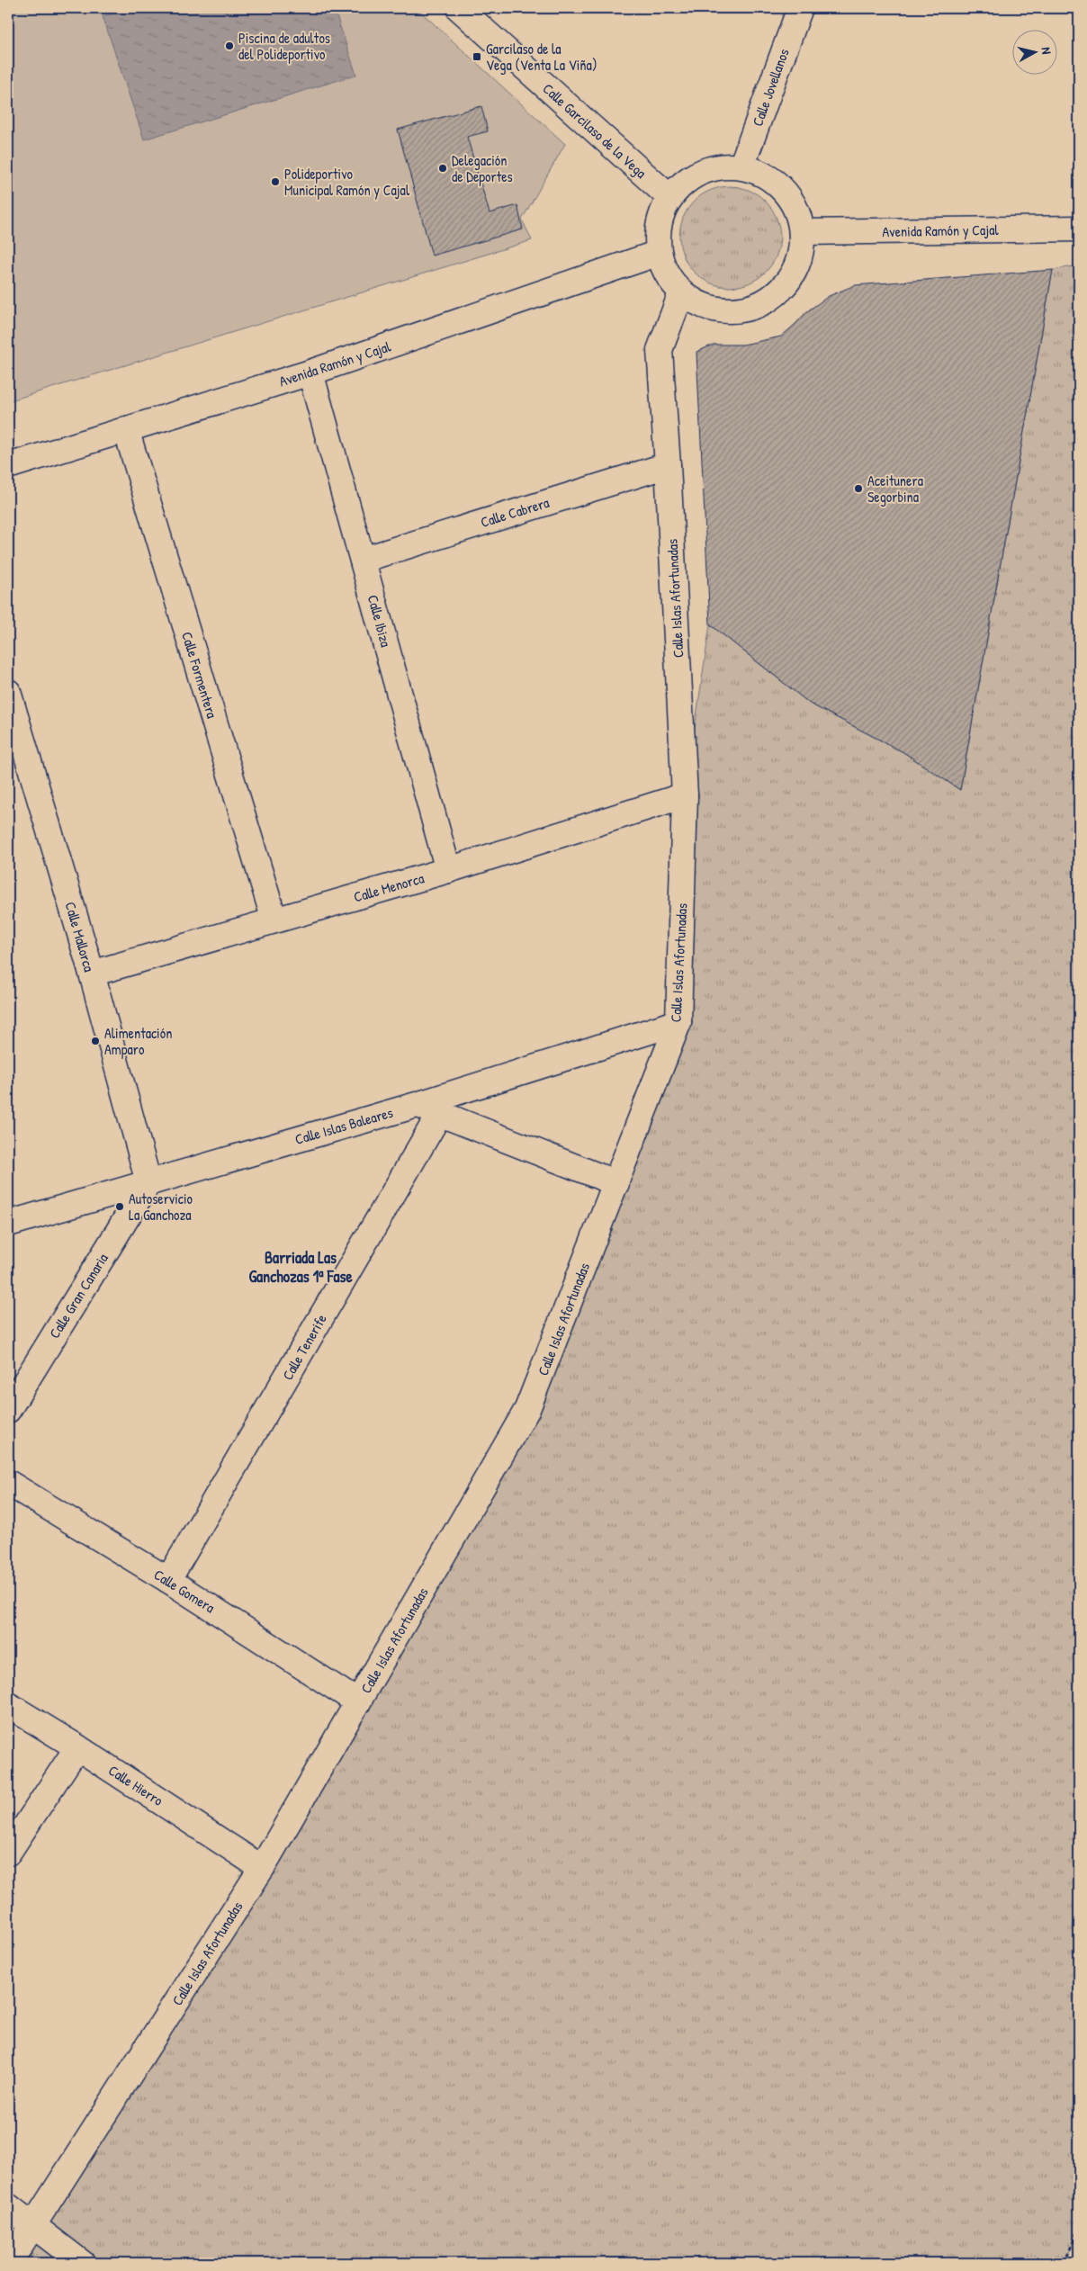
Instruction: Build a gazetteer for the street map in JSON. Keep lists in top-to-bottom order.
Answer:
{
  "streets": {
    "street": [
      "Calle Jovellanos",
      "Calle Garcilaso de la Vega",
      "Avenida Ramón y Cajal",
      "Calle Cabrera",
      "Calle Islas Afortunadas",
      "Calle Ibiza",
      "Calle Formentera",
      "Calle Menorca",
      "Calle Mallorca",
      "Calle Islas Baleares",
      "Calle Gran Canaria",
      "Calle Tenerife",
      "Calle Gomera",
      "Calle Hierro"
    ]
  },
  "crossings": [
    ["Calle Jovellanos", "Calle Garcilaso de la Vega"],
    ["Calle Jovellanos", "Avenida Ramón y Cajal"],
    ["Calle Jovellanos", "Calle Islas Afortunadas"],
    ["Calle Garcilaso de la Vega", "Avenida Ramón y Cajal"],
    ["Calle Garcilaso de la Vega", "Calle Islas Afortunadas"],
    ["Avenida Ramón y Cajal", "Calle Islas Afortunadas"],
    ["Avenida Ramón y Cajal", "Calle Ibiza"],
    ["Avenida Ramón y Cajal", "Calle Formentera"],
    ["Calle Cabrera", "Calle Islas Afortunadas"],
    ["Calle Cabrera", "Calle Ibiza"],
    ["Calle Islas Afortunadas", "Calle Menorca"],
    ["Calle Islas Afortunadas", "Calle Islas Baleares"],
    ["Calle Islas Afortunadas", "Calle Gomera"],
    ["Calle Islas Afortunadas", "Calle Hierro"],
    ["Calle Ibiza", "Calle Menorca"],
    ["Calle Formentera", "Calle Menorca"],
    ["Calle Menorca", "Calle Mallorca"],
    ["Calle Mallorca", "Calle Islas Baleares"],
    ["Calle Mallorca", "Calle Gran Canaria"],
    ["Calle Islas Baleares", "Calle Gran Canaria"],
    ["Calle Tenerife", "Calle Gomera"]
  ],
  "districts": ["Barriada Las Ganchozas 1ª Fase"],
  "places": {
    "other": [
      "Piscina de adultos del Polideportivo",
      "Delegación de Deportes",
      "Polideportivo Municipal Ramón y Cajal",
      "Aceitunera Segorbina",
      "Alimentación Amparo",
      "Autoservicio La Ganchoza"
    ],
    "transit": ["Garcilaso de la Vega (Venta La Viña)"]
  },
  "north": "right"
}
